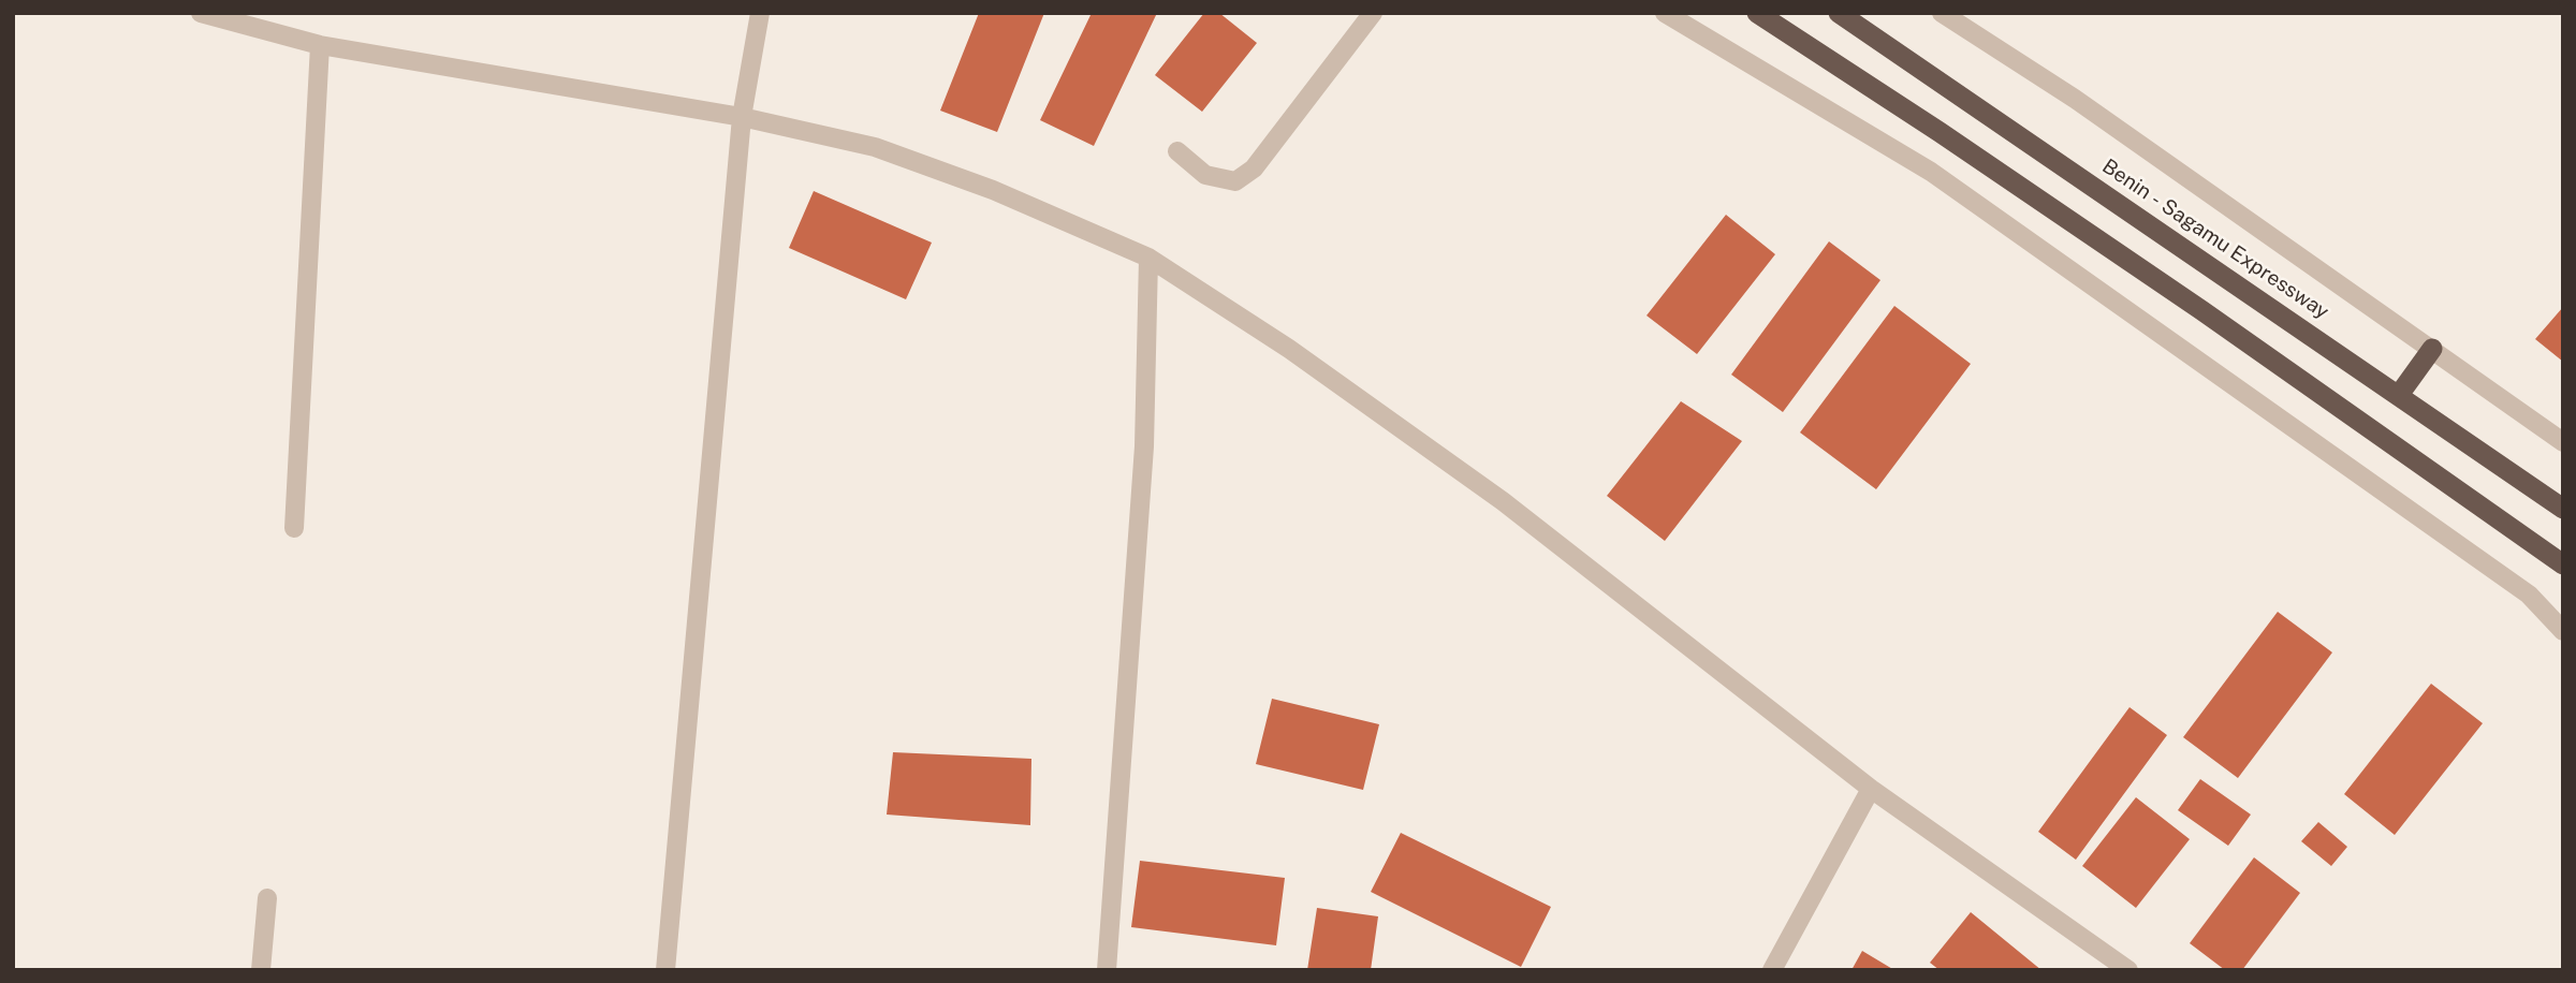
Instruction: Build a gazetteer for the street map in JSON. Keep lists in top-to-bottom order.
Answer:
{
  "streets": {
    "highway": ["Benin - Sagamu Expressway"]
  }
}
